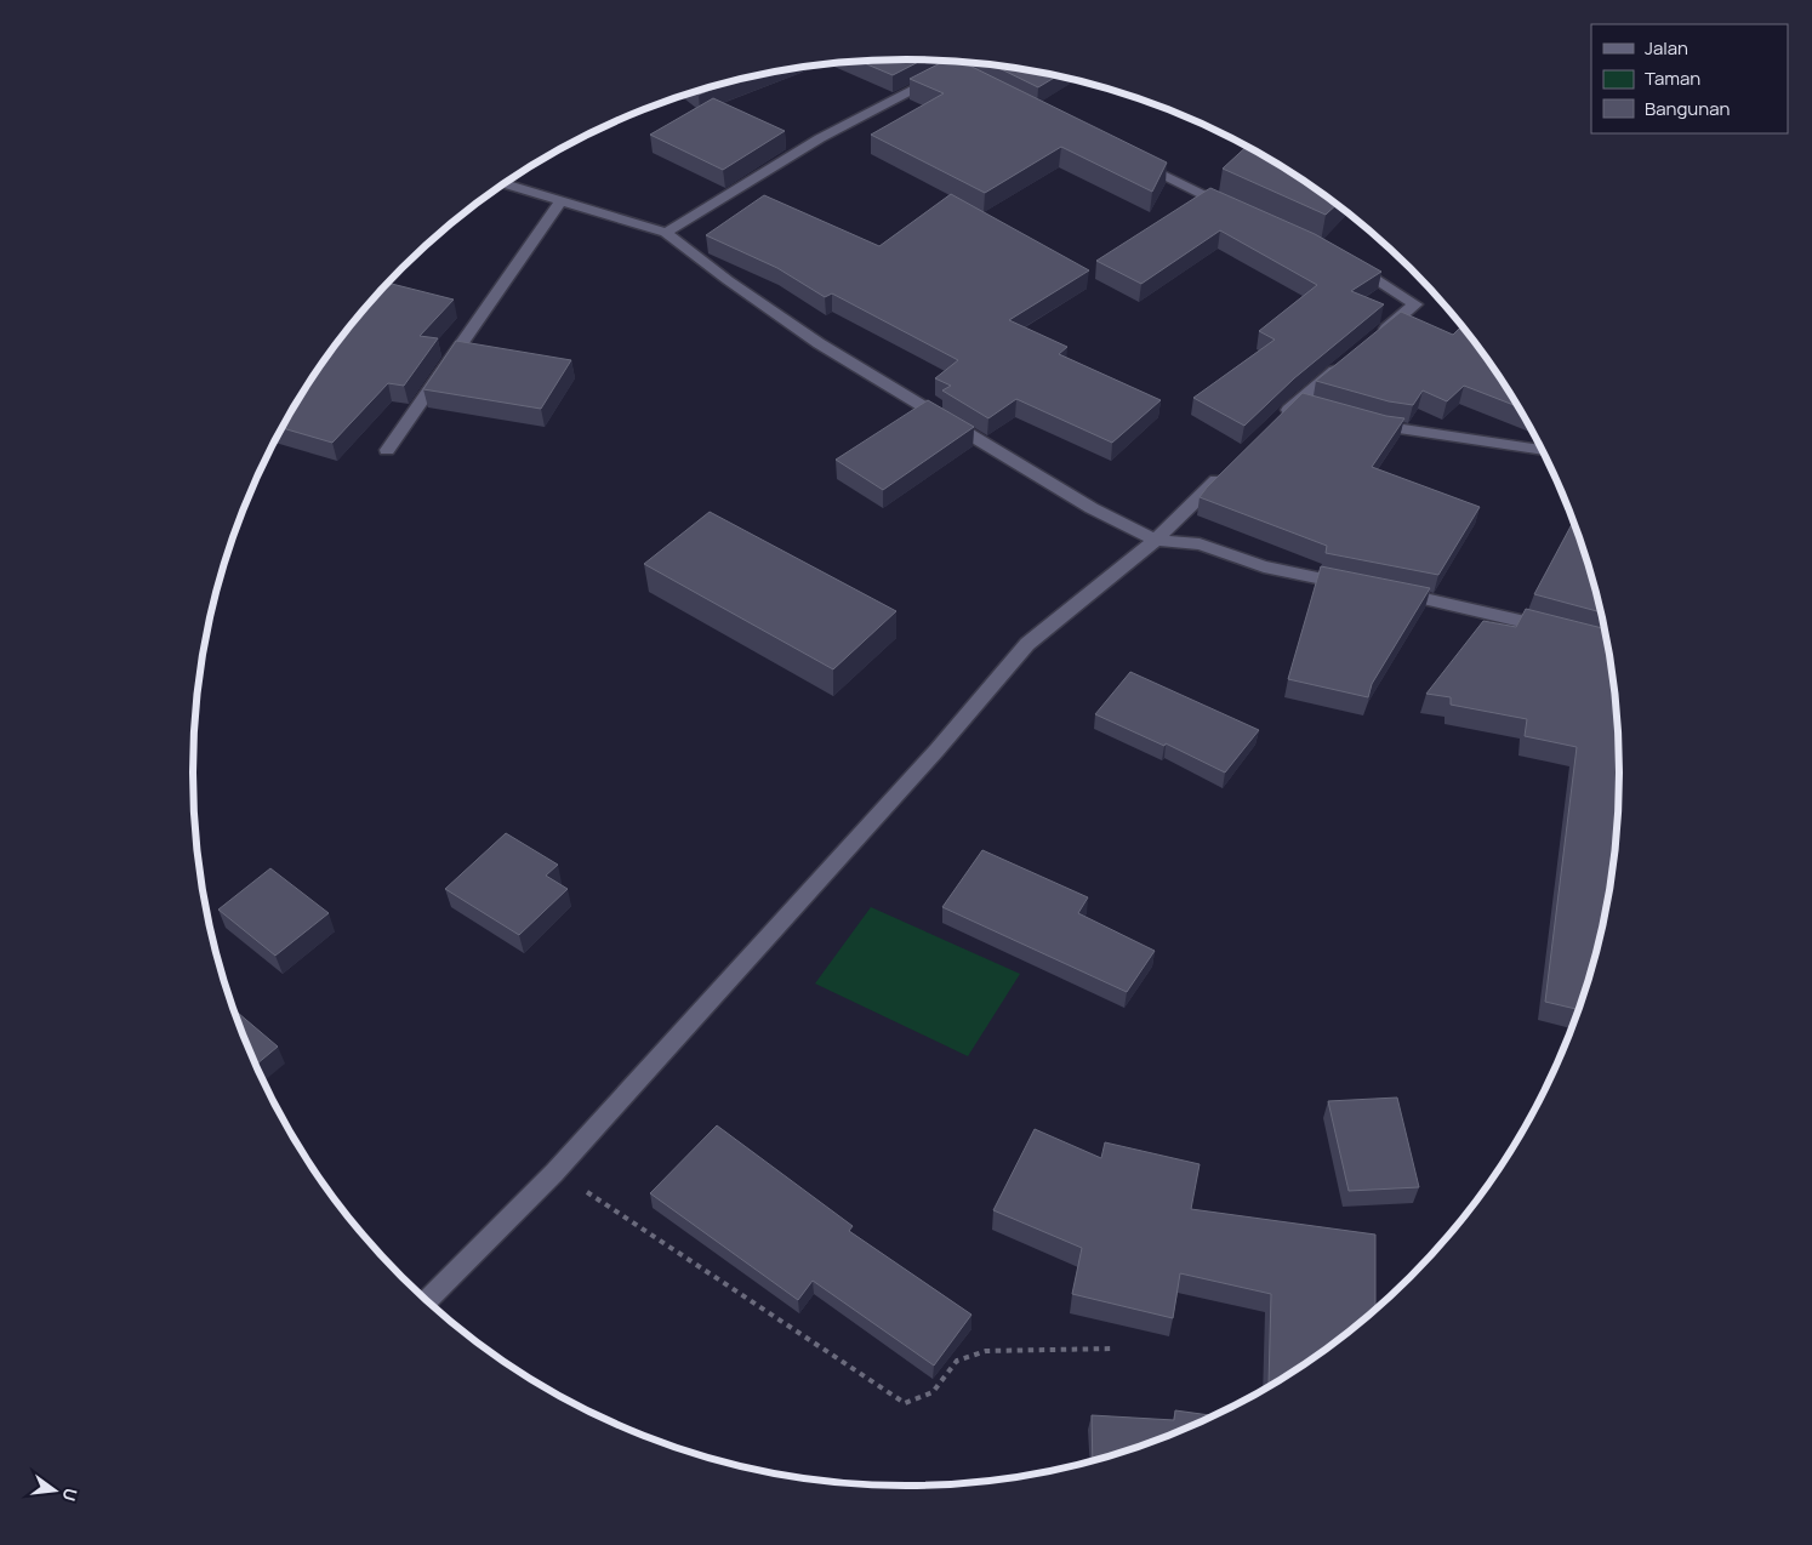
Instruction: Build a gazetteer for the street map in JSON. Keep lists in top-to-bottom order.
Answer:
{
  "legend": ["Jalan", "Taman", "Bangunan"],
  "north": "right"
}
